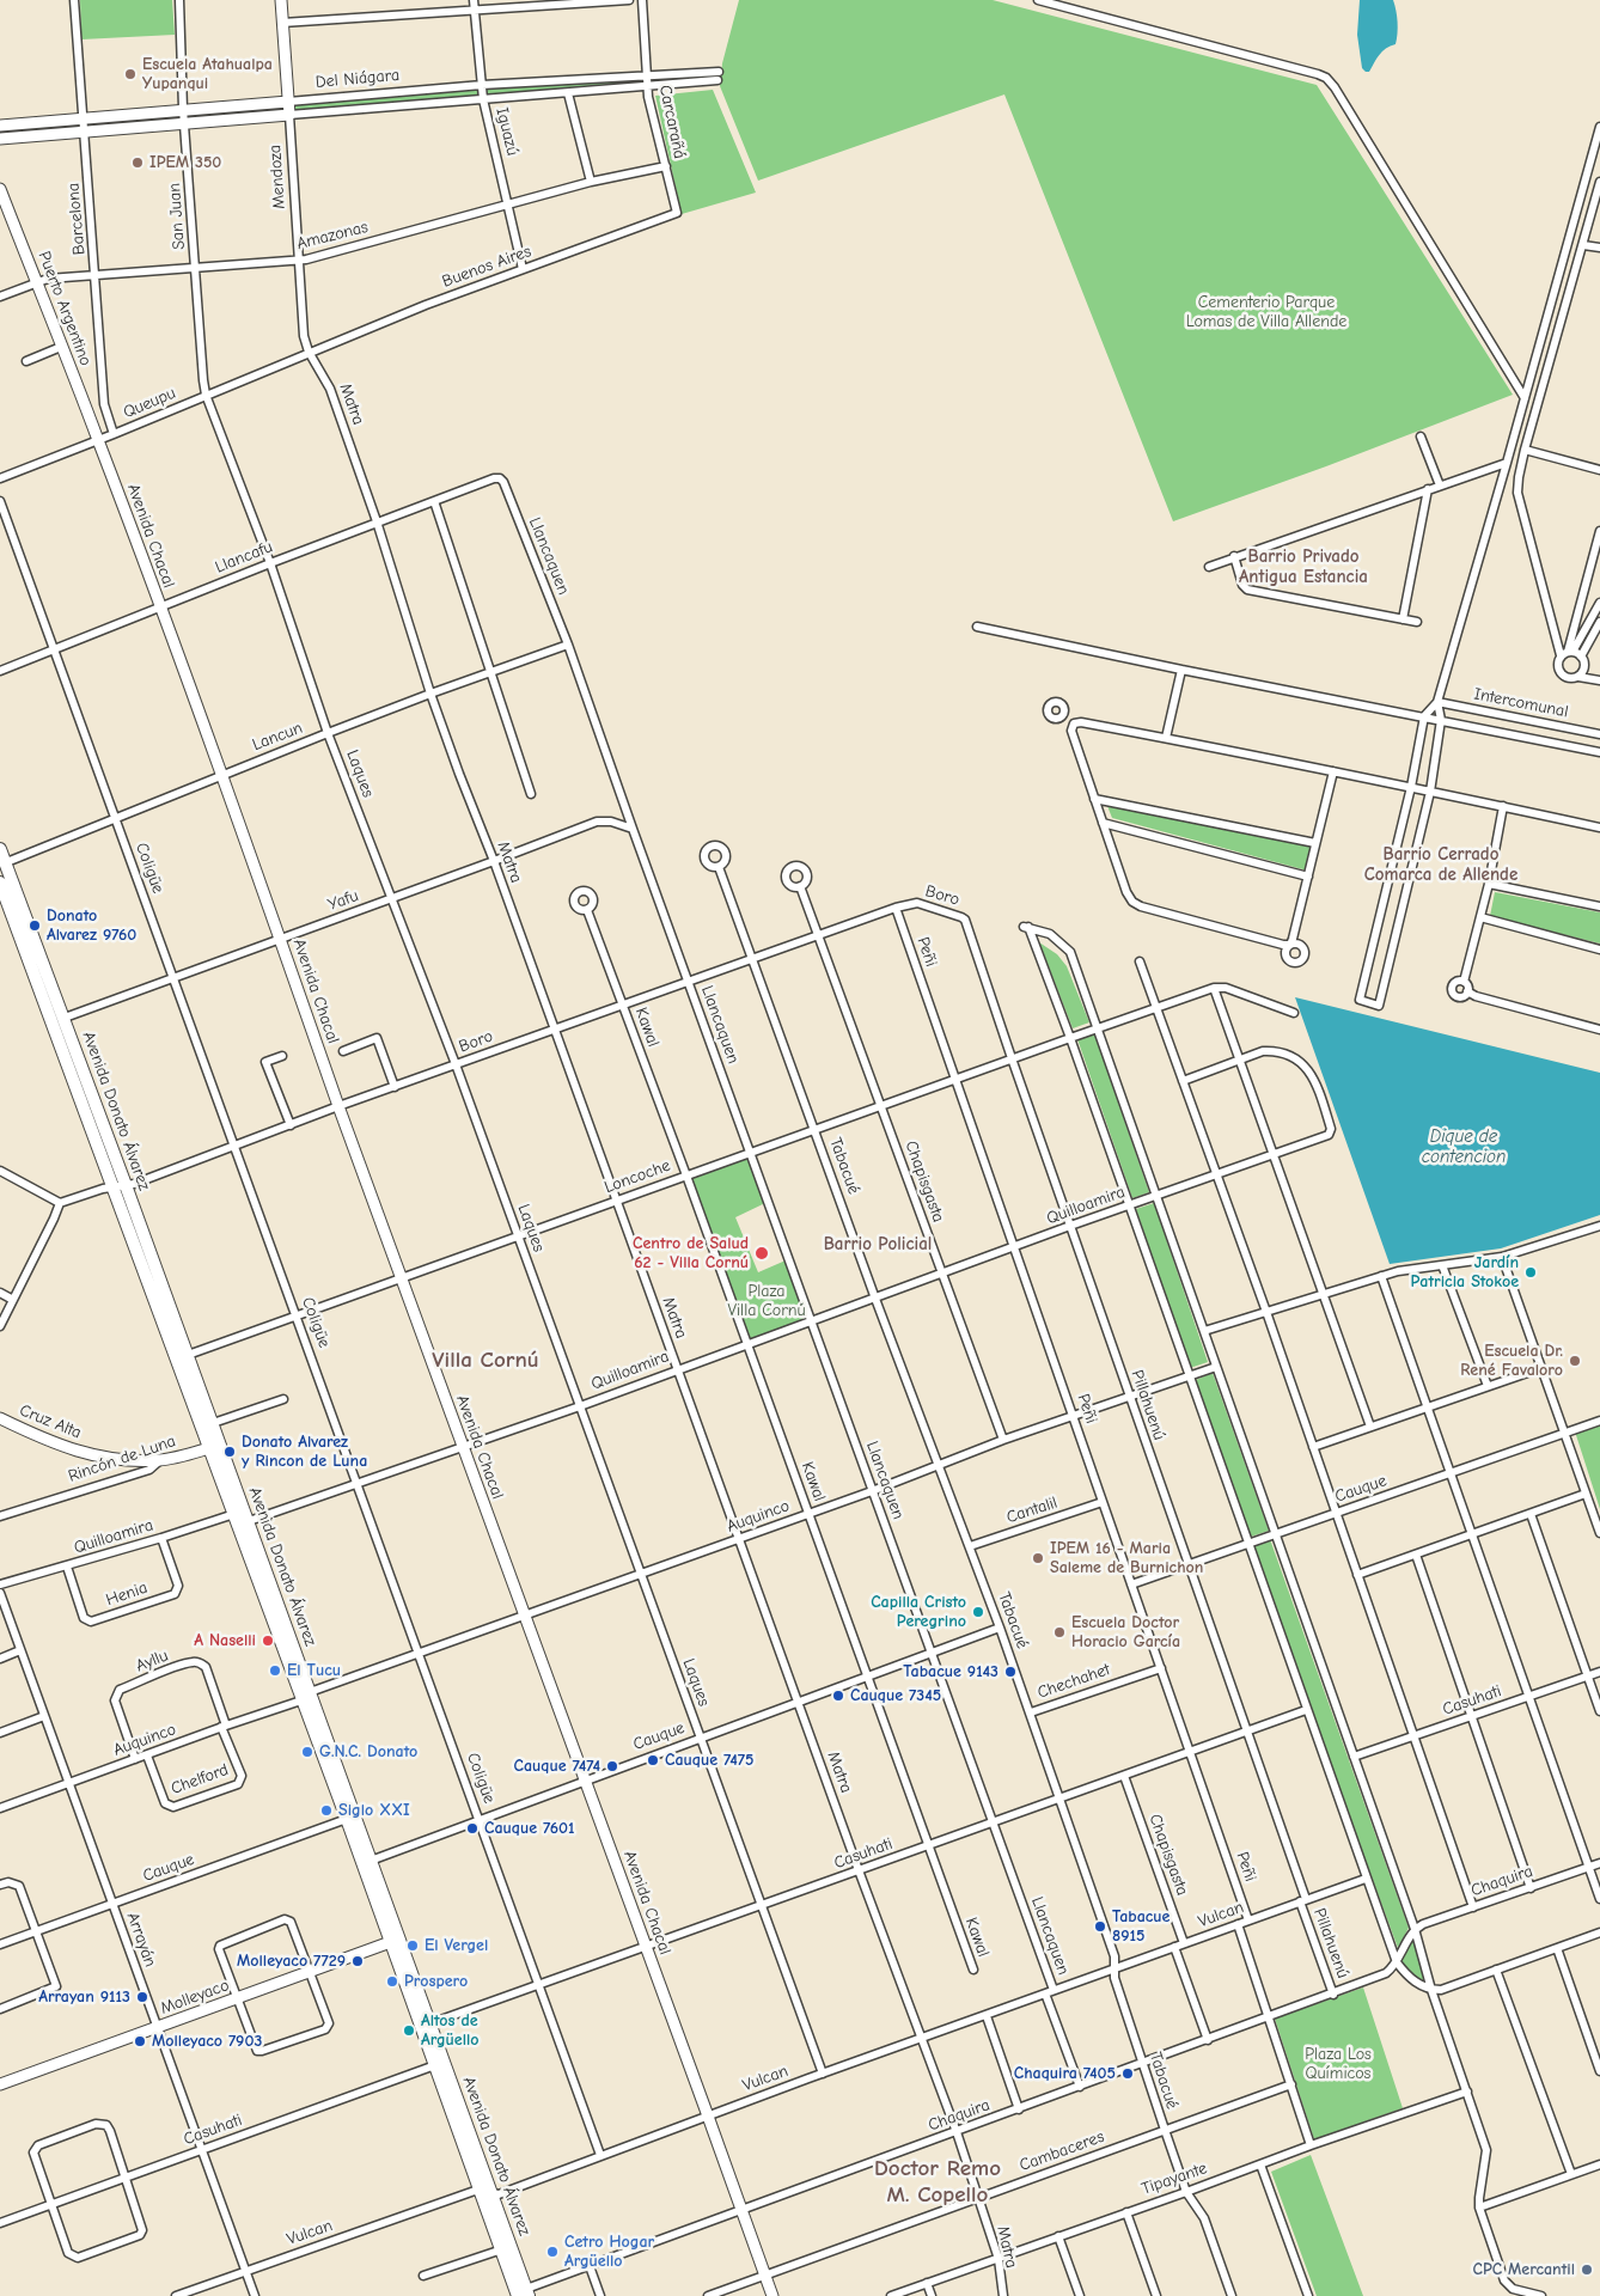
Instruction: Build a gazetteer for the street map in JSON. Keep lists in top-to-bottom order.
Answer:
{
  "streets": {
    "main road": [
      "Del Niágara",
      "Mendoza",
      "Puerto Argentino",
      "Avenida Chacal",
      "Avenida Donato Álvarez",
      "Cruz Alta",
      "Rincón de Luna",
      "Molleyaco"
    ],
    "street": [
      "Carcarañá",
      "Iguazú",
      "San Juan",
      "Barcelona",
      "Amazonas",
      "Buenos Aires",
      "Queupu",
      "Matra",
      "Llancaquen",
      "Llancafu",
      "Intercomunal",
      "Lancun",
      "Laques",
      "Coligüe",
      "Boro",
      "Yafu",
      "Peñi",
      "Kawal",
      "Tabacué",
      "Loncoche",
      "Chapisgasta",
      "Quilloamira",
      "Pillahuenú",
      "Cauque",
      "Cantalil",
      "Auquinco",
      "Henia",
      "Ayllu",
      "Chechahet",
      "Casuhati",
      "Chelford",
      "Chaquira",
      "Vulcan",
      "Arrayán",
      "Cambaceres",
      "Tipayante"
    ]
  },
  "crossings": [
    ["Del Niágara", "Carcarañá"],
    ["Del Niágara", "Iguazú"],
    ["Del Niágara", "Mendoza"],
    ["Del Niágara", "San Juan"],
    ["Del Niágara", "Barcelona"],
    ["Carcarañá", "Amazonas"],
    ["Carcarañá", "Buenos Aires"],
    ["Iguazú", "Amazonas"],
    ["Iguazú", "Buenos Aires"],
    ["Mendoza", "Amazonas"],
    ["Mendoza", "Buenos Aires"],
    ["Mendoza", "Queupu"],
    ["Mendoza", "Matra"],
    ["San Juan", "Amazonas"],
    ["San Juan", "Queupu"],
    ["San Juan", "Laques"],
    ["Barcelona", "Amazonas"],
    ["Barcelona", "Queupu"],
    ["Amazonas", "Puerto Argentino"],
    ["Buenos Aires", "Queupu"],
    ["Buenos Aires", "Matra"],
    ["Puerto Argentino", "Queupu"],
    ["Puerto Argentino", "Avenida Chacal"],
    ["Queupu", "Matra"],
    ["Queupu", "Avenida Chacal"],
    ["Queupu", "Laques"],
    ["Matra", "Llancafu"],
    ["Matra", "Lancun"],
    ["Matra", "Boro"],
    ["Matra", "Yafu"],
    ["Matra", "Loncoche"],
    ["Matra", "Quilloamira"],
    ["Matra", "Cauque"],
    ["Matra", "Auquinco"],
    ["Matra", "Casuhati"],
    ["Matra", "Chaquira"],
    ["Matra", "Vulcan"],
    ["Matra", "Cambaceres"],
    ["Matra", "Tipayante"],
    ["Avenida Chacal", "Llancafu"],
    ["Avenida Chacal", "Lancun"],
    ["Avenida Chacal", "Boro"],
    ["Avenida Chacal", "Yafu"],
    ["Avenida Chacal", "Loncoche"],
    ["Avenida Chacal", "Quilloamira"],
    ["Avenida Chacal", "Cauque"],
    ["Avenida Chacal", "Auquinco"],
    ["Avenida Chacal", "Casuhati"],
    ["Avenida Chacal", "Chaquira"],
    ["Avenida Chacal", "Vulcan"],
    ["Avenida Chacal", "Cambaceres"],
    ["Llancaquen", "Llancafu"],
    ["Llancaquen", "Lancun"],
    ["Llancaquen", "Boro"],
    ["Llancaquen", "Yafu"],
    ["Llancaquen", "Loncoche"],
    ["Llancaquen", "Quilloamira"],
    ["Llancaquen", "Cauque"],
    ["Llancaquen", "Auquinco"],
    ["Llancaquen", "Casuhati"],
    ["Llancaquen", "Chaquira"],
    ["Llancaquen", "Vulcan"],
    ["Llancafu", "Laques"],
    ["Llancafu", "Coligüe"],
    ["Lancun", "Laques"],
    ["Lancun", "Coligüe"],
    ["Lancun", "Avenida Donato Álvarez"],
    ["Laques", "Boro"],
    ["Laques", "Yafu"],
    ["Laques", "Loncoche"],
    ["Laques", "Quilloamira"],
    ["Laques", "Cauque"],
    ["Laques", "Auquinco"],
    ["Laques", "Casuhati"],
    ["Laques", "Vulcan"],
    ["Coligüe", "Boro"],
    ["Coligüe", "Yafu"],
    ["Coligüe", "Loncoche"],
    ["Coligüe", "Quilloamira"],
    ["Coligüe", "Cauque"],
    ["Coligüe", "Auquinco"],
    ["Coligüe", "Casuhati"],
    ["Coligüe", "Vulcan"],
    ["Boro", "Peñi"],
    ["Boro", "Kawal"],
    ["Boro", "Avenida Donato Álvarez"],
    ["Boro", "Tabacué"],
    ["Boro", "Chapisgasta"],
    ["Boro", "Pillahuenú"],
    ["Yafu", "Avenida Donato Álvarez"],
    ["Peñi", "Loncoche"],
    ["Peñi", "Quilloamira"],
    ["Peñi", "Cauque"],
    ["Peñi", "Cantalil"],
    ["Peñi", "Auquinco"],
    ["Peñi", "Chechahet"],
    ["Peñi", "Casuhati"],
    ["Peñi", "Vulcan"],
    ["Kawal", "Loncoche"],
    ["Kawal", "Quilloamira"],
    ["Kawal", "Cauque"],
    ["Kawal", "Auquinco"],
    ["Kawal", "Casuhati"],
    ["Avenida Donato Álvarez", "Loncoche"],
    ["Avenida Donato Álvarez", "Quilloamira"],
    ["Avenida Donato Álvarez", "Rincón de Luna"],
    ["Avenida Donato Álvarez", "Cauque"],
    ["Avenida Donato Álvarez", "Auquinco"],
    ["Avenida Donato Álvarez", "Casuhati"],
    ["Avenida Donato Álvarez", "Chaquira"],
    ["Avenida Donato Álvarez", "Vulcan"],
    ["Avenida Donato Álvarez", "Molleyaco"],
    ["Tabacué", "Loncoche"],
    ["Tabacué", "Quilloamira"],
    ["Tabacué", "Cauque"],
    ["Tabacué", "Cantalil"],
    ["Tabacué", "Auquinco"],
    ["Tabacué", "Chechahet"],
    ["Tabacué", "Casuhati"],
    ["Tabacué", "Chaquira"],
    ["Tabacué", "Vulcan"],
    ["Tabacué", "Cambaceres"],
    ["Tabacué", "Tipayante"],
    ["Loncoche", "Chapisgasta"],
    ["Loncoche", "Pillahuenú"],
    ["Chapisgasta", "Quilloamira"],
    ["Chapisgasta", "Auquinco"],
    ["Chapisgasta", "Casuhati"],
    ["Chapisgasta", "Vulcan"],
    ["Quilloamira", "Pillahuenú"],
    ["Quilloamira", "Henia"],
    ["Pillahuenú", "Cauque"],
    ["Pillahuenú", "Auquinco"],
    ["Pillahuenú", "Casuhati"],
    ["Pillahuenú", "Chaquira"],
    ["Pillahuenú", "Vulcan"],
    ["Cruz Alta", "Rincón de Luna"],
    ["Cauque", "Arrayán"],
    ["Auquinco", "Ayllu"],
    ["Auquinco", "Chelford"],
    ["Auquinco", "Arrayán"],
    ["Ayllu", "Chelford"],
    ["Casuhati", "Arrayán"],
    ["Vulcan", "Arrayán"],
    ["Arrayán", "Molleyaco"]
  ],
  "districts": [
    "Barrio Privado Antigua Estancia",
    "Barrio Cerrado Comarca de Allende",
    "Barrio Policial",
    "Villa Cornú",
    "Doctor Remo M. Copello"
  ],
  "water": ["Dique de contencion"],
  "parks": ["Cementerio Parque Lomas de Villa Allende", "Plaza Villa Cornú", "Plaza Los Químicos"],
  "places": [
    "Escuela Atahualpa Yupanqui",
    "IPEM 350",
    "Donato Alvarez 9760",
    "Centro de Salud 62 - Villa Cornú",
    "Jardín Patricia Stokoe",
    "Escuela Dr. René Favaloro",
    "Donato Alvarez y Rincon de Luna",
    "IPEM 16 - Maria Saleme de Burnichon",
    "Capilla Cristo Peregrino",
    "Escuela Doctor Horacio García",
    "A Naselli",
    "El Tucu",
    "Tabacue 9143",
    "Cauque 7345",
    "G.N.C. Donato",
    "Cauque 7475",
    "Cauque 7474",
    "Siglo XXI",
    "Cauque 7601",
    "Tabacue 8915",
    "El Vergel",
    "Molleyaco 7729",
    "Prospero",
    "Arrayan 9113",
    "Altos de Argüello",
    "Molleyaco 7903",
    "Chaquira 7405",
    "Cetro Hogar Argüello",
    "CPC Mercantil"
  ]
}
